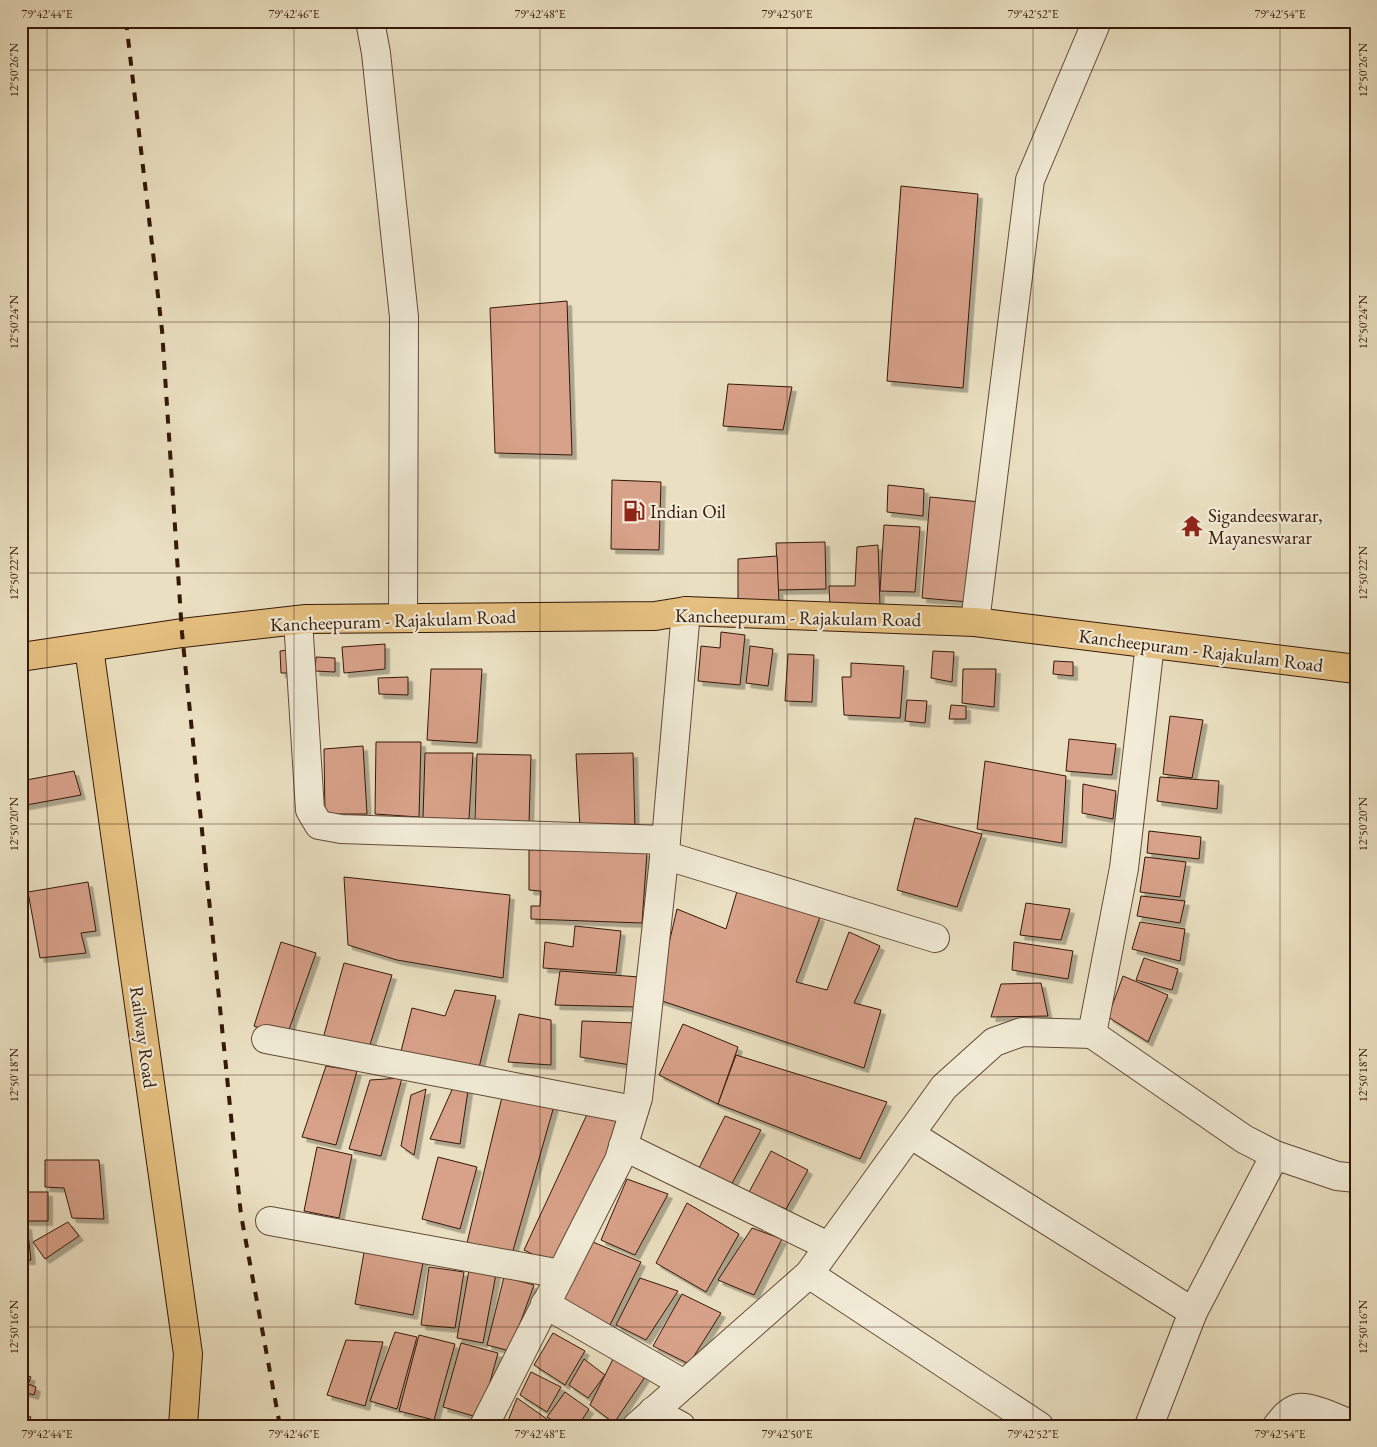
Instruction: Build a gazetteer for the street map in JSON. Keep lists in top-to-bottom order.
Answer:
{
  "streets": {
    "main road": ["Kancheepuram - Rajakulam Road", "Railway Road"]
  },
  "crossings": [
    ["Kancheepuram - Rajakulam Road", "Railway Road"]
  ],
  "places": {
    "fuel station": ["Indian Oil"],
    "temple": ["Sigandeeswarar, Mayaneswarar"]
  },
  "coordinates": [
    "79°42'44\"E",
    "79°42'46\"E",
    "79°42'48\"E",
    "79°42'50\"E",
    "79°42'52\"E",
    "79°42'54\"E",
    "12°50'26\"N",
    "12°50'24\"N",
    "12°50'22\"N",
    "12°50'20\"N",
    "12°50'18\"N",
    "12°50'16\"N"
  ]
}
